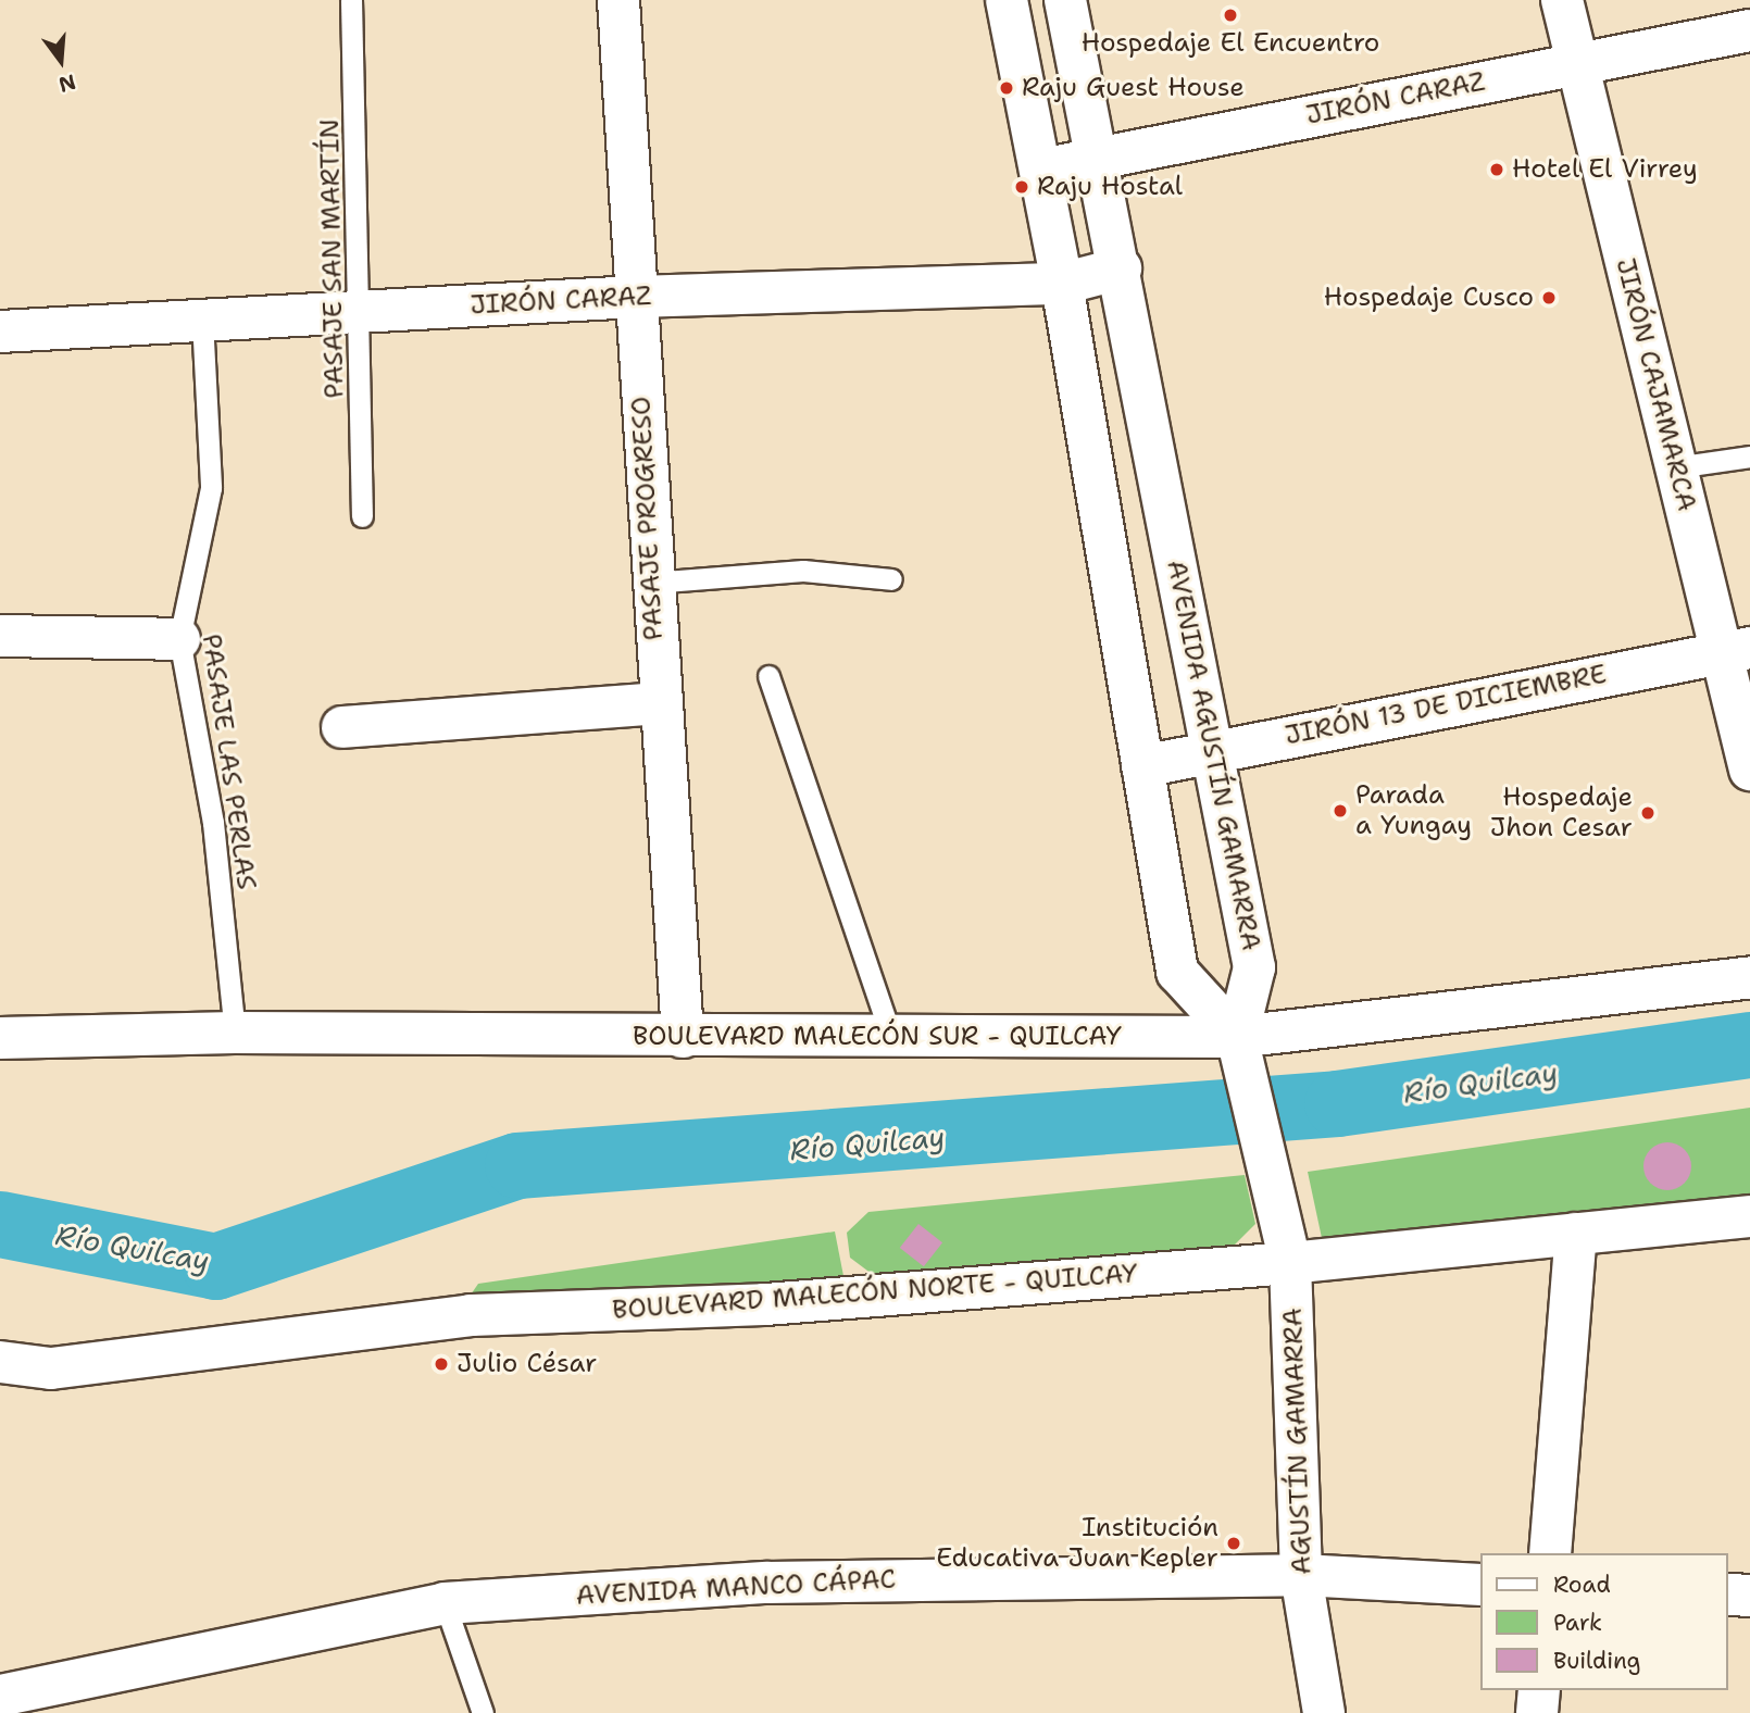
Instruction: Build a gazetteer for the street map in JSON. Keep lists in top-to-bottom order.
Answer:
{
  "streets": {
    "street": [
      "JIRÓN CARAZ",
      "JIRÓN CAJAMARCA",
      "PASAJE PROGRESO",
      "JIRÓN 13 DE DICIEMBRE",
      "AVENIDA AGUSTÍN GAMARRA",
      "BOULEVARD MALECÓN SUR - QUILCAY",
      "BOULEVARD MALECÓN NORTE - QUILCAY",
      "AGUSTÍN GAMARRA",
      "AVENIDA MANCO CÁPAC"
    ],
    "lane": ["PASAJE SAN MARTÍN", "PASAJE LAS PERLAS"]
  },
  "crossings": [
    ["JIRÓN CARAZ", "PASAJE SAN MARTÍN"],
    ["JIRÓN CARAZ", "JIRÓN CAJAMARCA"],
    ["JIRÓN CARAZ", "PASAJE PROGRESO"],
    ["JIRÓN CARAZ", "AVENIDA AGUSTÍN GAMARRA"],
    ["JIRÓN CARAZ", "PASAJE LAS PERLAS"],
    ["JIRÓN CAJAMARCA", "JIRÓN 13 DE DICIEMBRE"],
    ["PASAJE PROGRESO", "BOULEVARD MALECÓN SUR - QUILCAY"],
    ["JIRÓN 13 DE DICIEMBRE", "AVENIDA AGUSTÍN GAMARRA"],
    ["AVENIDA AGUSTÍN GAMARRA", "BOULEVARD MALECÓN SUR - QUILCAY"],
    ["AVENIDA AGUSTÍN GAMARRA", "AGUSTÍN GAMARRA"],
    ["PASAJE LAS PERLAS", "BOULEVARD MALECÓN SUR - QUILCAY"],
    ["BOULEVARD MALECÓN SUR - QUILCAY", "AGUSTÍN GAMARRA"],
    ["BOULEVARD MALECÓN NORTE - QUILCAY", "AGUSTÍN GAMARRA"],
    ["AGUSTÍN GAMARRA", "AVENIDA MANCO CÁPAC"]
  ],
  "water": ["Río Quilcay"],
  "places": [
    "Hospedaje El Encuentro",
    "Raju Guest House",
    "Hotel El Virrey",
    "Raju Hostal",
    "Hospedaje Cusco",
    "Parada a Yungay",
    "Hospedaje Jhon Cesar",
    "Julio César",
    "Institución Educativa Juan Kepler"
  ],
  "legend": ["Road", "Park", "Building"],
  "north": "bottom"
}
